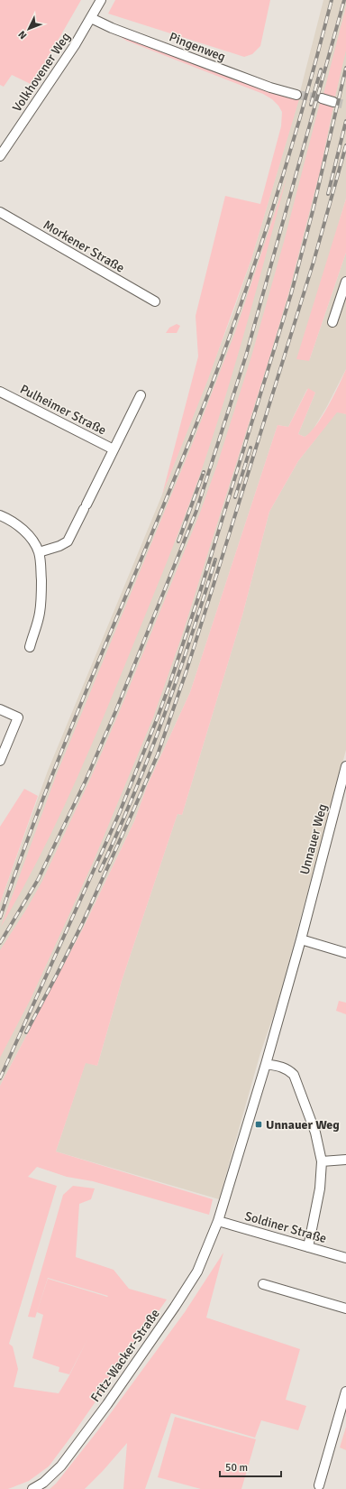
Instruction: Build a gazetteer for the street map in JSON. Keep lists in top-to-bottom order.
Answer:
{
  "streets": {
    "street": [
      "Pingenweg",
      "Volkhovener Weg",
      "Morkener Straße",
      "Pulheimer Straße",
      "Unnauer Weg",
      "Soldiner Straße",
      "Fritz-Wacker-Straße"
    ]
  },
  "crossings": [
    ["Pingenweg", "Volkhovener Weg"],
    ["Unnauer Weg", "Soldiner Straße"],
    ["Unnauer Weg", "Fritz-Wacker-Straße"],
    ["Soldiner Straße", "Fritz-Wacker-Straße"]
  ],
  "places": {
    "transit": ["Unnauer Weg"]
  },
  "scale_bar": "50 m",
  "north": "bottom left"
}
